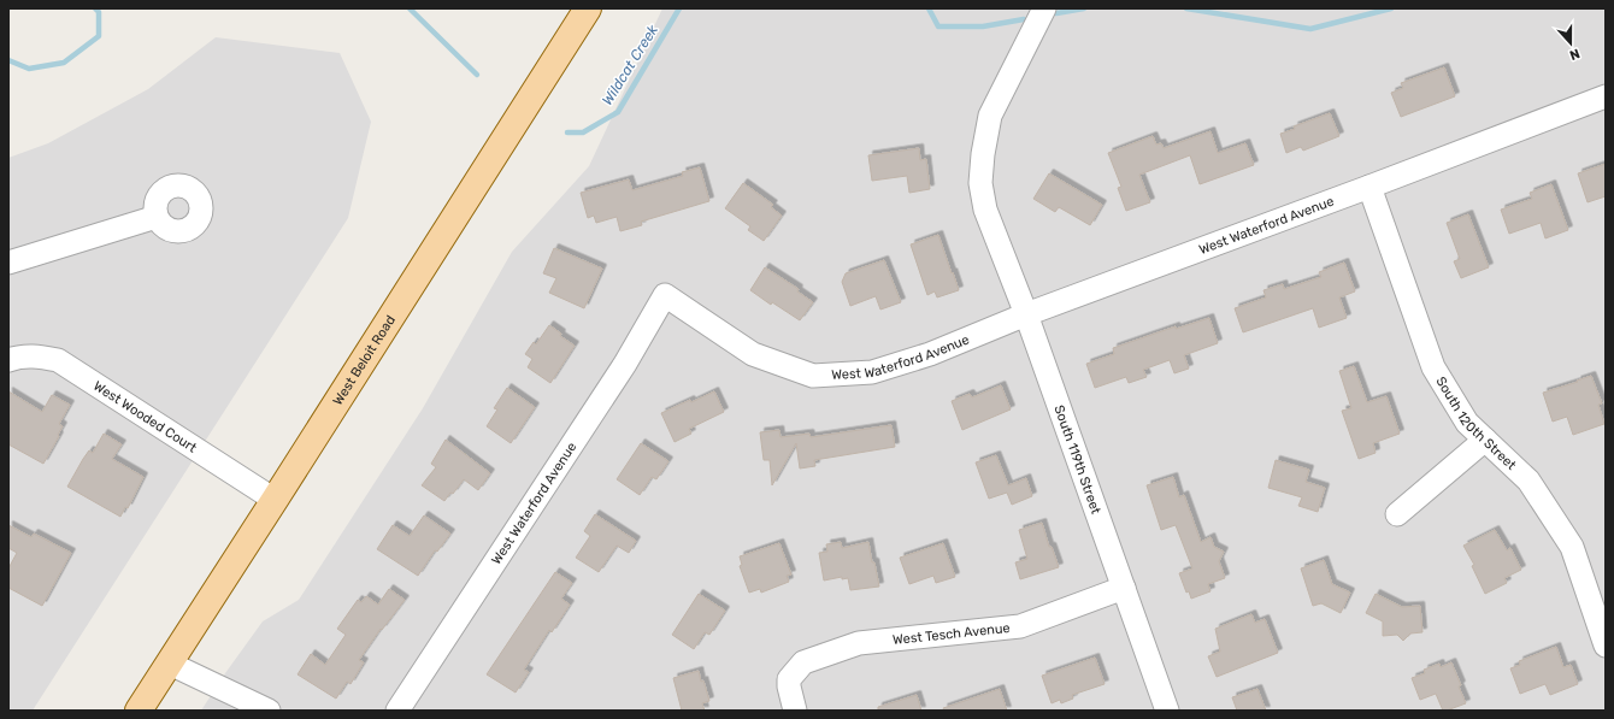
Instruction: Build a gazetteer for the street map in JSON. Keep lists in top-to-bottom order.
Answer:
{
  "streets": {
    "main road": ["West Beloit Road"],
    "street": [
      "West Waterford Avenue",
      "West Wooded Court",
      "South 120th Street",
      "South 119th Street",
      "West Tesch Avenue"
    ]
  },
  "crossings": [
    ["West Waterford Avenue", "South 120th Street"],
    ["West Waterford Avenue", "South 119th Street"],
    ["West Beloit Road", "West Wooded Court"],
    ["South 119th Street", "West Tesch Avenue"]
  ],
  "water": ["Wildcat Creek"],
  "north": "bottom"
}
